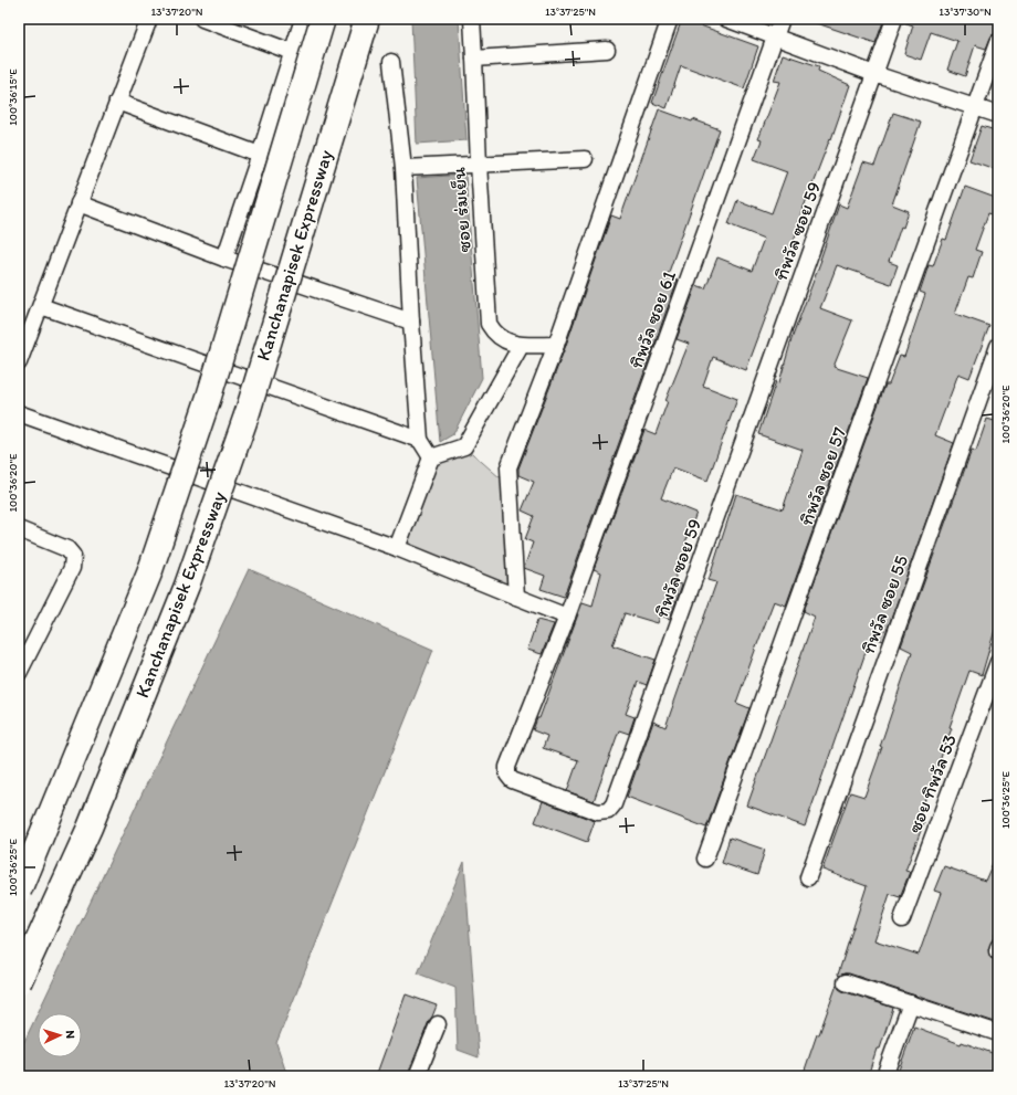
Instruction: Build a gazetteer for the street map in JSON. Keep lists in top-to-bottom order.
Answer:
{
  "streets": {
    "highway": ["Kanchanapisek Expressway"],
    "street": [
      "ซอย ร่มเย็น",
      "ทิพวัล ซอย 59",
      "ทิพวัล ซอย 61",
      "ทิพวัล ซอย 57",
      "ทิพวัล ซอย 55",
      "ซอย ทิพวัล 53"
    ]
  },
  "crossings": [
    ["ทิพวัล ซอย 59", "ทิพวัล ซอย 61"]
  ],
  "north": "right",
  "coordinates": [
    "13°37'20\"N",
    "13°37'25\"N",
    "13°37'30\"N",
    "100°36'15\"E",
    "100°36'20\"E",
    "100°36'25\"E"
  ]
}
